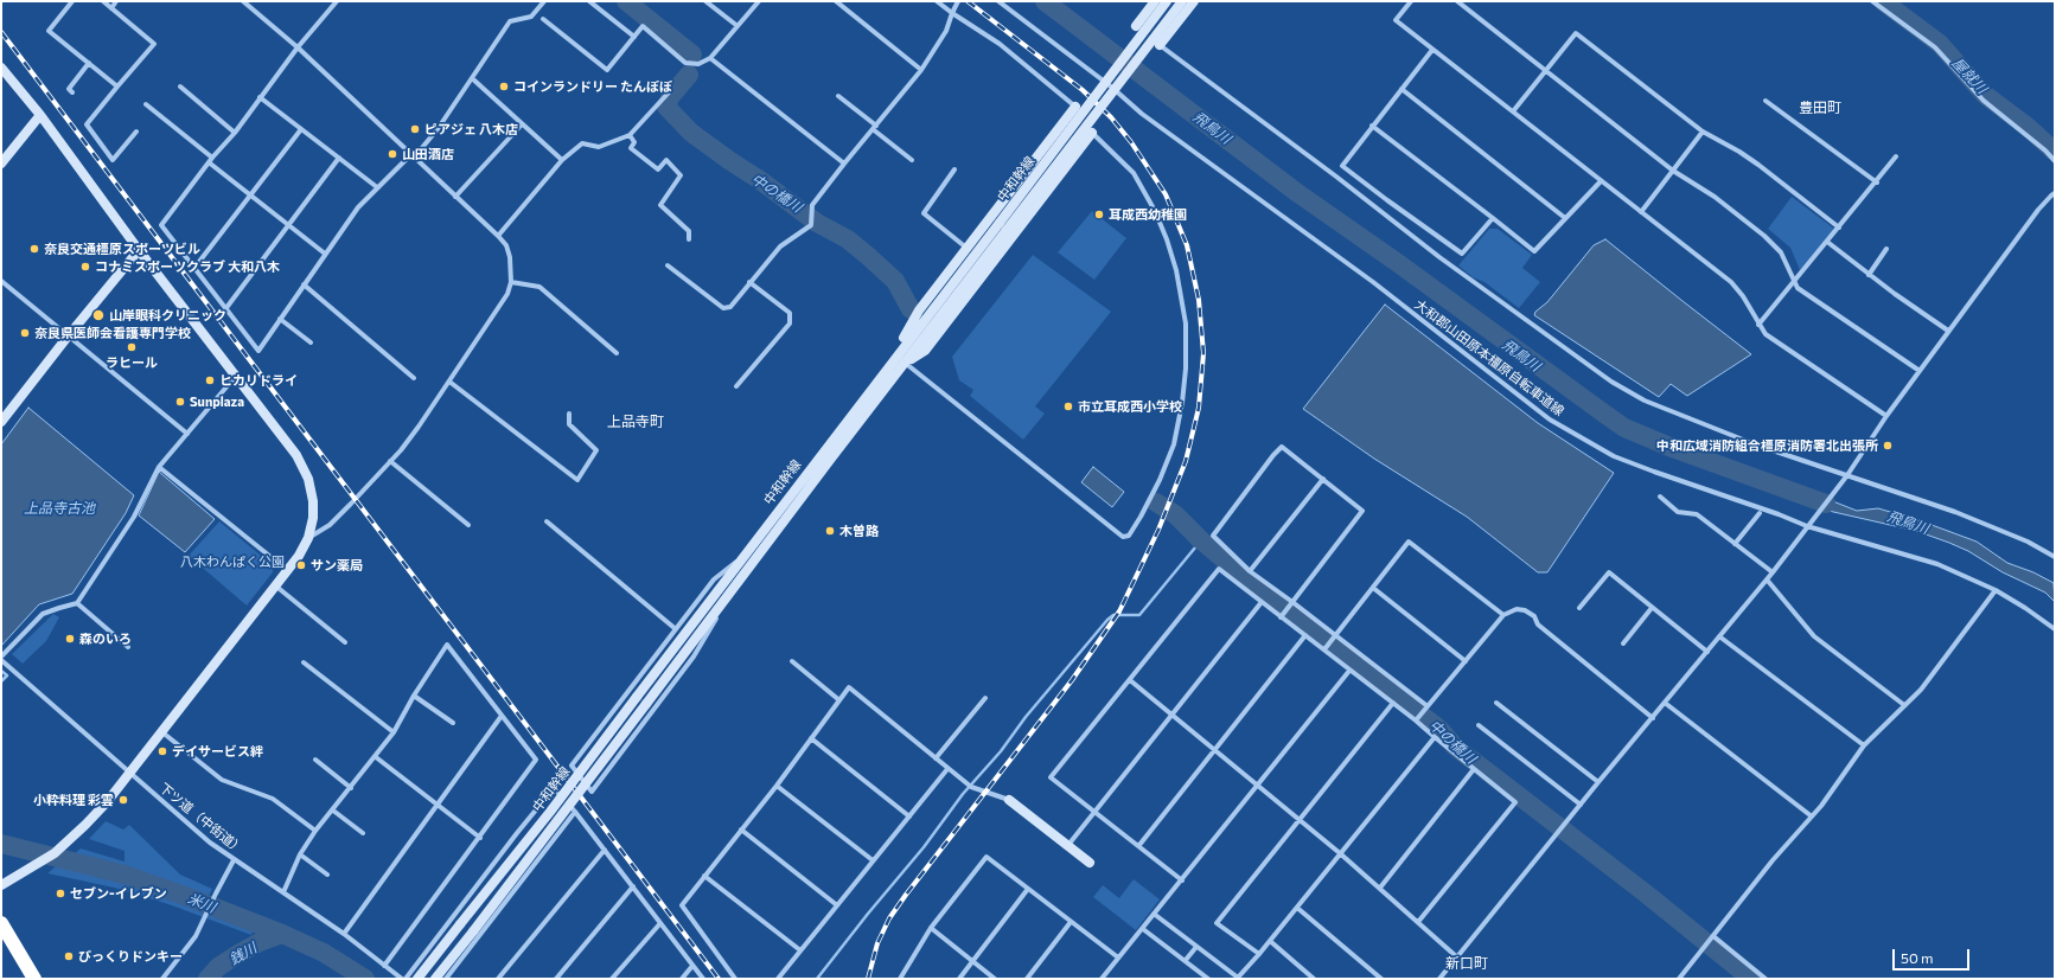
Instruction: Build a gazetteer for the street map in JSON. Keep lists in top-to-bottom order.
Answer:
{
  "streets": {
    "main road": ["中和幹線"],
    "street": ["大和郡山田原本橿原自転車道線", "下ツ道（中街道）"]
  },
  "districts": ["豊田町", "上品寺町", "新口町"],
  "water": [
    "屋就川",
    "飛鳥川",
    "中の橋川",
    "上品寺古池",
    "米川",
    "銭川"
  ],
  "parks": ["八木わんぱく公園"],
  "places": [
    "コインランドリー たんぽぽ",
    "ピアジェ 八木店",
    "山田酒店",
    "耳成西幼稚園",
    "奈良交通橿原スポーツビル",
    "コナミスポーツクラブ 大和八木",
    "山岸眼科クリニック",
    "奈良県医師会看護専門学校",
    "ラヒール",
    "ヒカリドライ",
    "Sunplaza",
    "市立耳成西小学校",
    "中和広域消防組合橿原消防署北出張所",
    "木曽路",
    "サン薬局",
    "森のいろ",
    "デイサービス絆",
    "小粋料理 彩雲",
    "セブン-イレブン",
    "びっくりドンキー"
  ],
  "scale_bar": "50 m"
}
